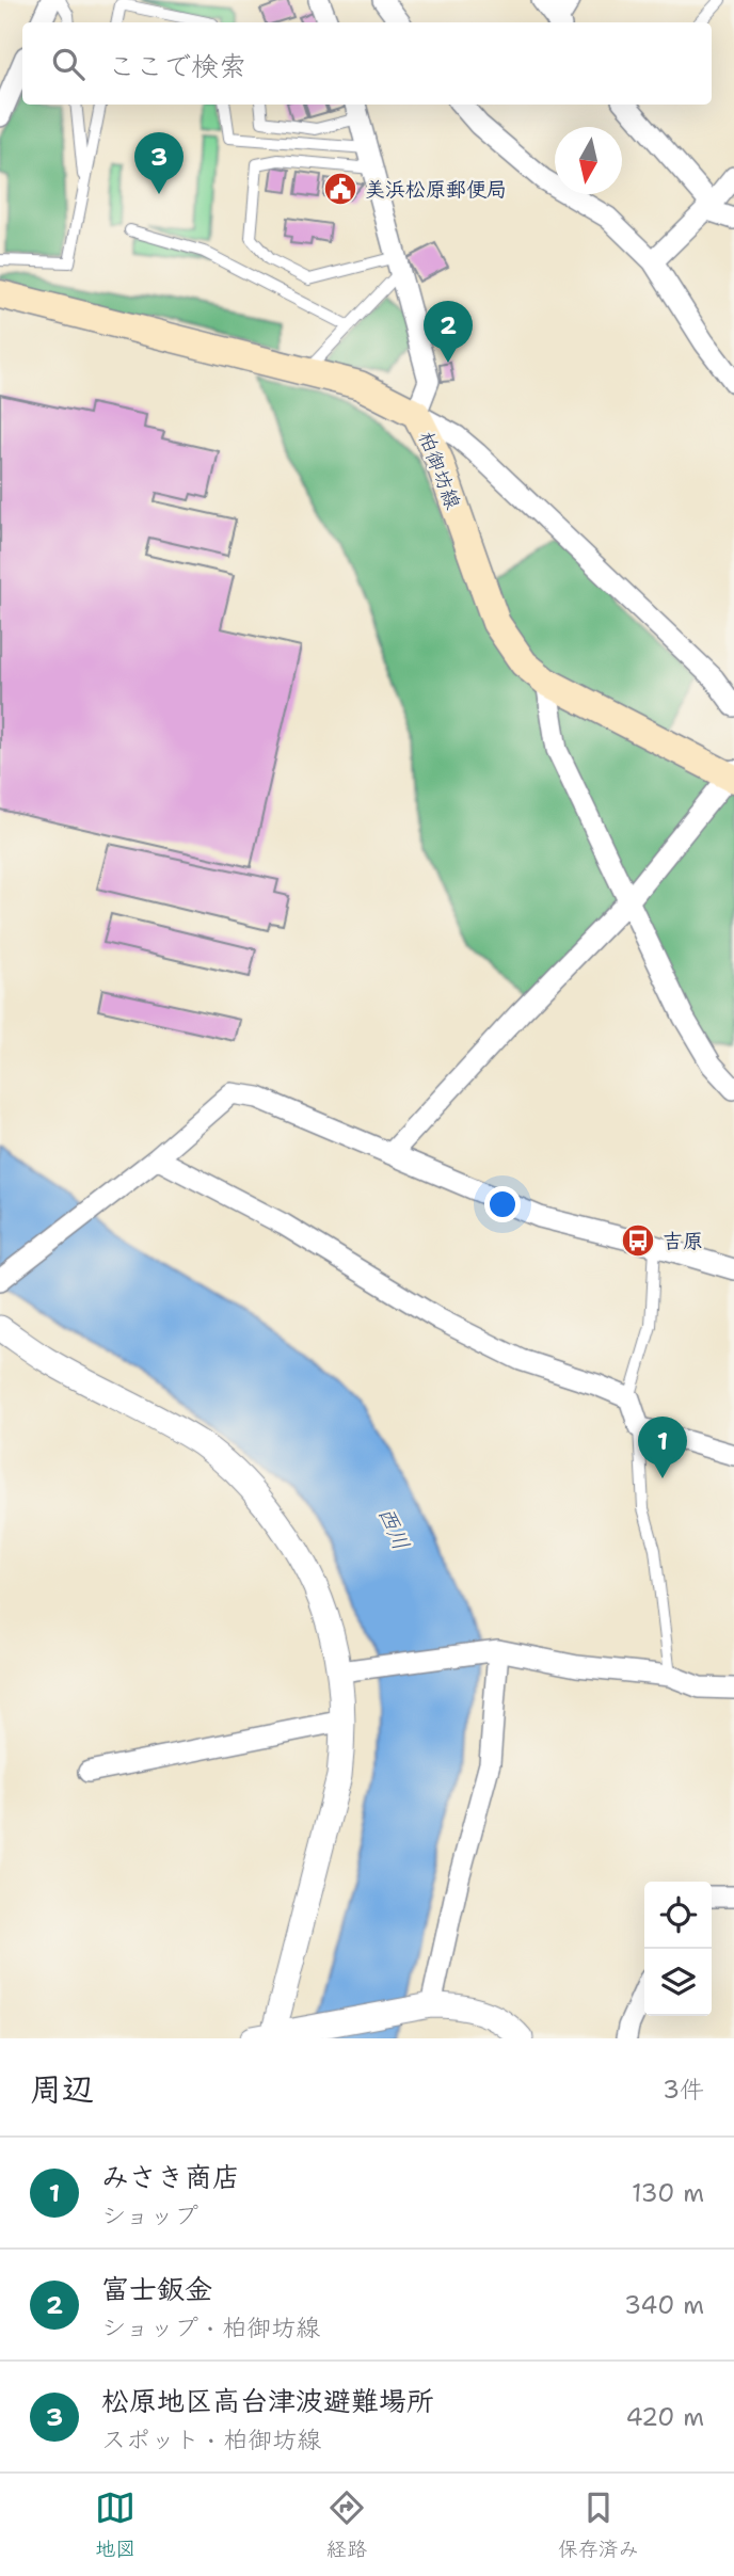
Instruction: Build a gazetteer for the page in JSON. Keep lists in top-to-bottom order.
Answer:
{
  "streets": {
    "main road": ["柏御坊線"]
  },
  "water": ["西川"],
  "places": {
    "public building": ["美浜松原郵便局"],
    "bus stop": ["吉原"]
  },
  "north": "bottom",
  "page": {
    "search": "ここで検索",
    "pins": ["3", "2", "1"],
    "heading": ["周辺", "3件"],
    "list": [
      {
        "mark": "1",
        "name": "みさき商店",
        "note": "ショップ",
        "value": "130 m"
      },
      {
        "mark": "2",
        "name": "富士鈑金",
        "note": "ショップ · 柏御坊線",
        "value": "340 m"
      },
      {
        "mark": "3",
        "name": "松原地区高台津波避難場所",
        "note": "スポット · 柏御坊線",
        "value": "420 m"
      }
    ],
    "nav": ["地図", "経路", "保存済み"]
  }
}
